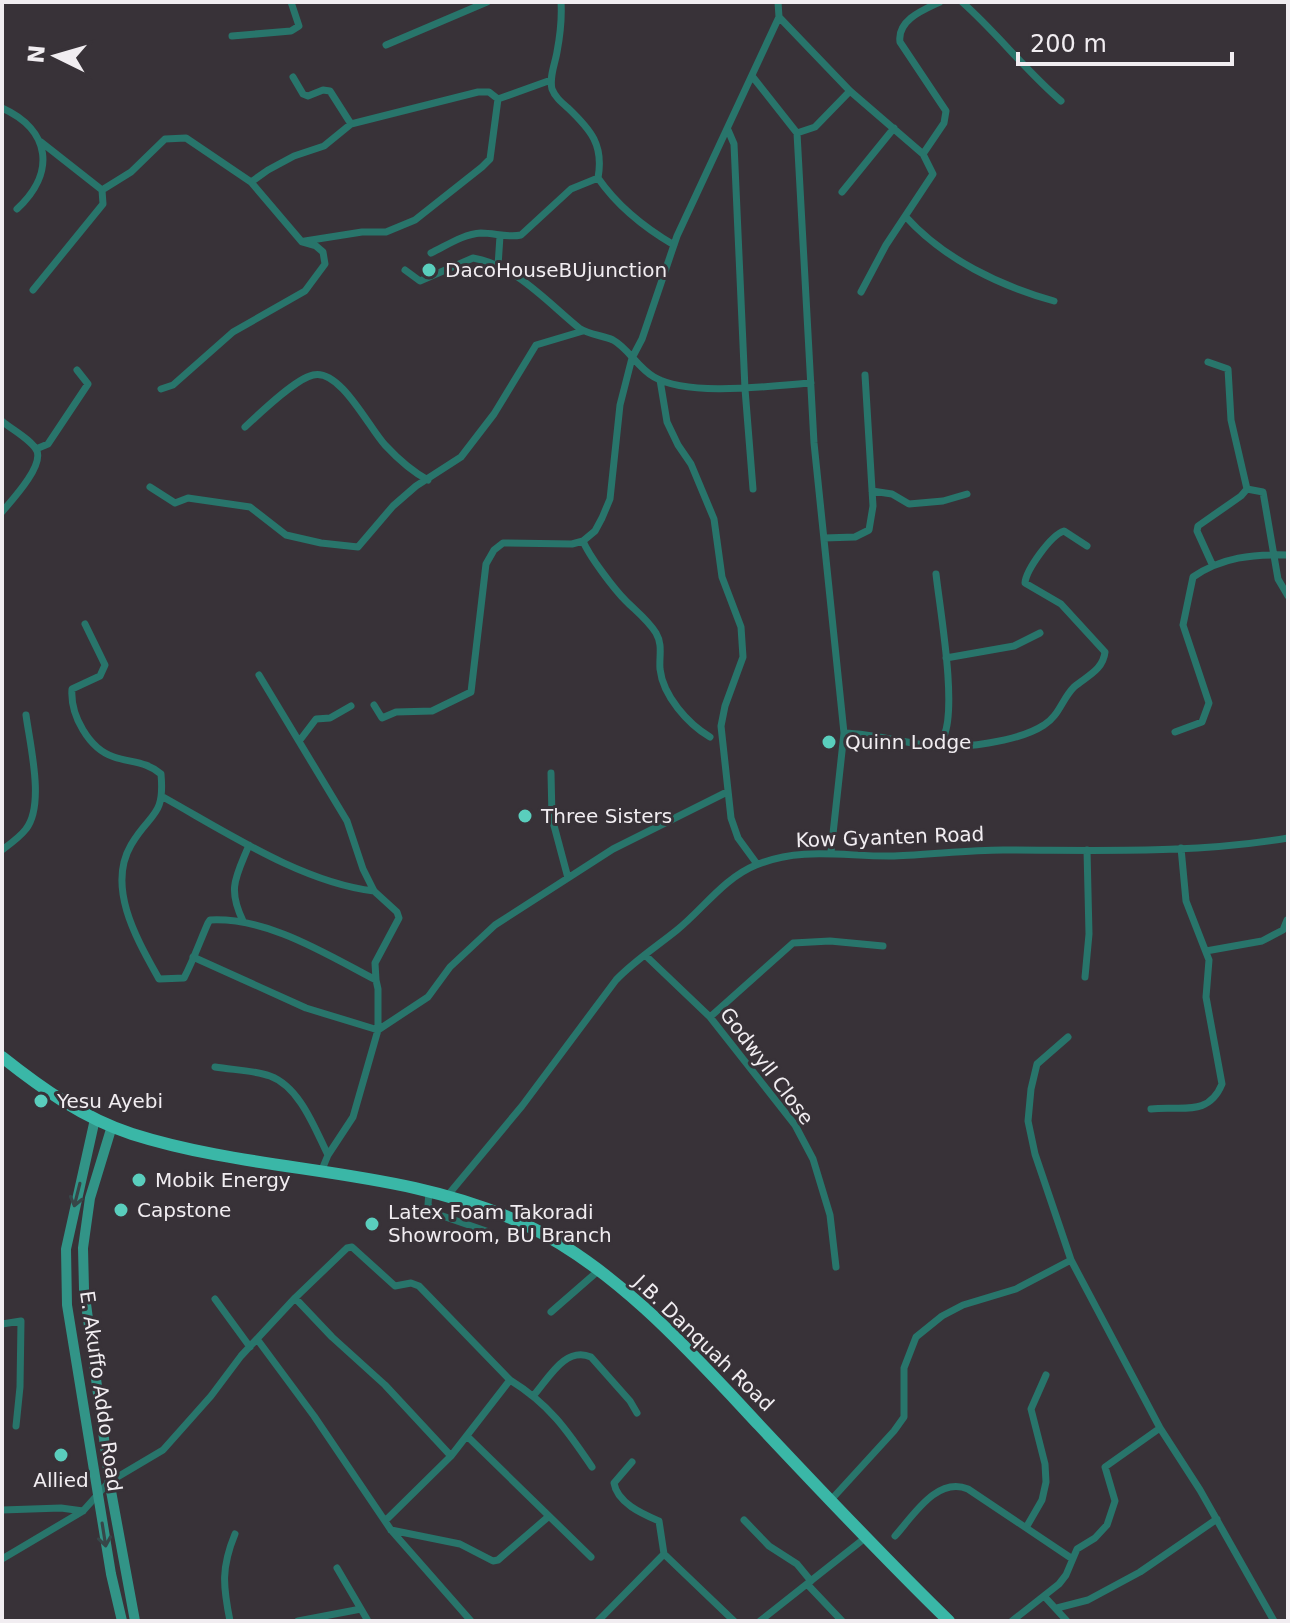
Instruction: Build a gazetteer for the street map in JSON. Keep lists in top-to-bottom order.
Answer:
{
  "streets": {
    "highway": ["J.B. Danquah Road"],
    "main road": ["E. Akuffo Addo Road"],
    "street": ["Kow Gyanten Road", "Godwyll Close"]
  },
  "crossings": [
    ["Kow Gyanten Road", "Godwyll Close"],
    ["Kow Gyanten Road", "J.B. Danquah Road"],
    ["J.B. Danquah Road", "E. Akuffo Addo Road"]
  ],
  "places": [
    "DacoHouseBUjunction",
    "Quinn Lodge",
    "Three Sisters",
    "Yesu Ayebi",
    "Mobik Energy",
    "Capstone",
    "Latex Foam Takoradi Showroom, BU Branch",
    "Allied"
  ],
  "scale_bar": "200 m",
  "north": "left"
}
